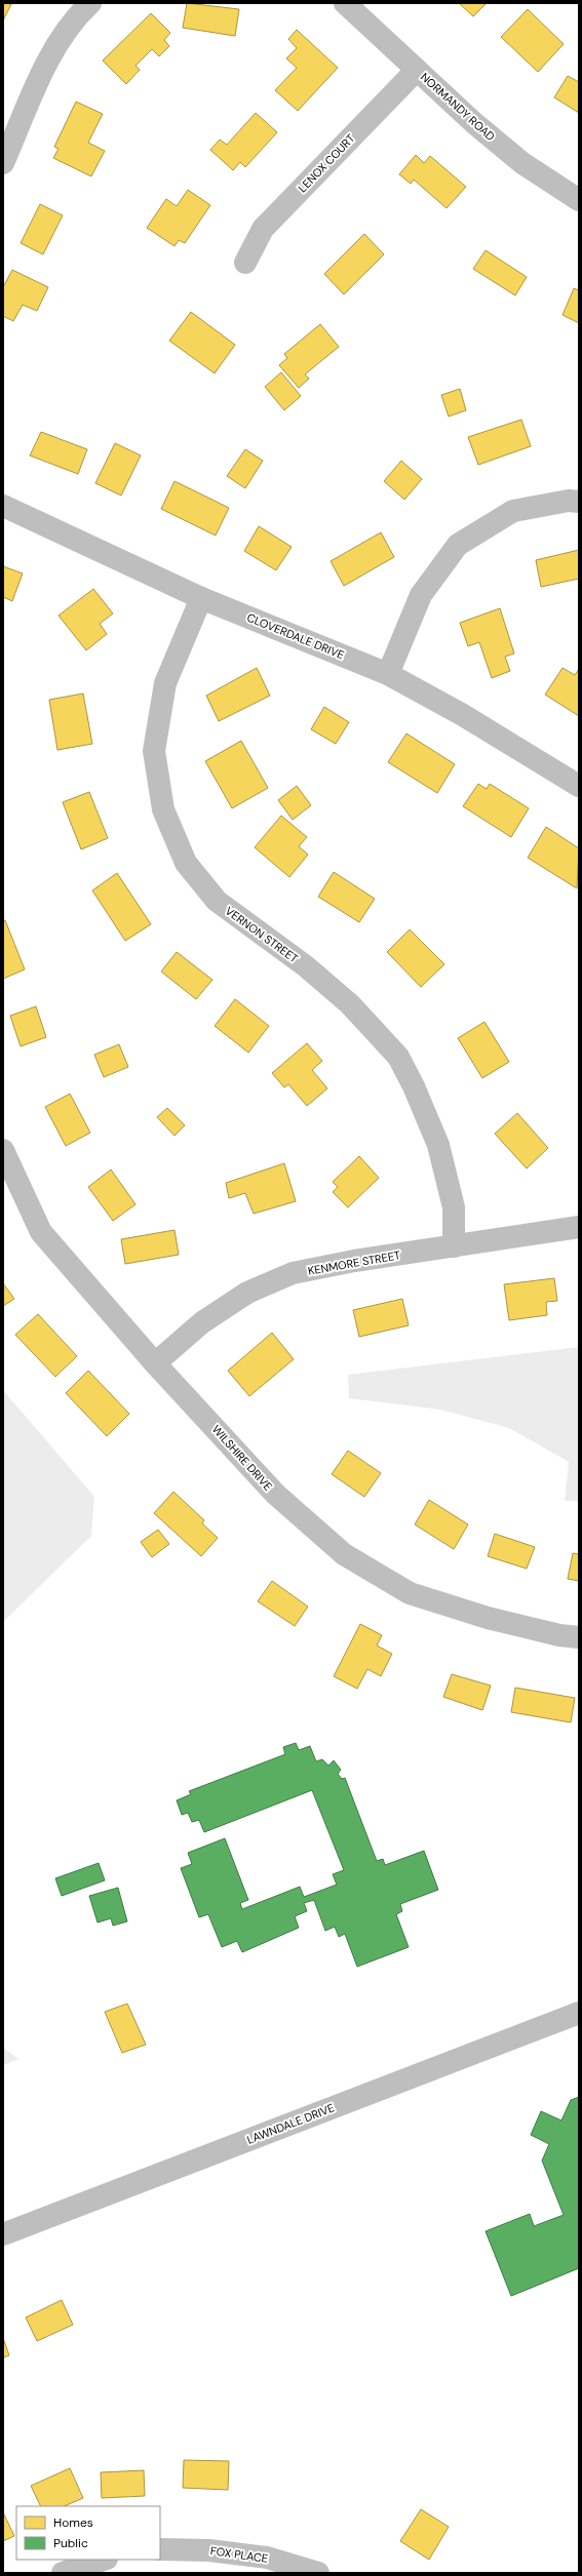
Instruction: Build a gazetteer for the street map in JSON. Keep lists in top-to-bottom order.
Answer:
{
  "streets": {
    "street": [
      "NORMANDY ROAD",
      "LENOX COURT",
      "CLOVERDALE DRIVE",
      "VERNON STREET",
      "KENMORE STREET",
      "WILSHIRE DRIVE",
      "LAWNDALE DRIVE",
      "FOX PLACE"
    ]
  },
  "crossings": [
    ["NORMANDY ROAD", "LENOX COURT"],
    ["CLOVERDALE DRIVE", "VERNON STREET"],
    ["VERNON STREET", "KENMORE STREET"],
    ["KENMORE STREET", "WILSHIRE DRIVE"]
  ],
  "legend": ["Homes", "Public"]
}
